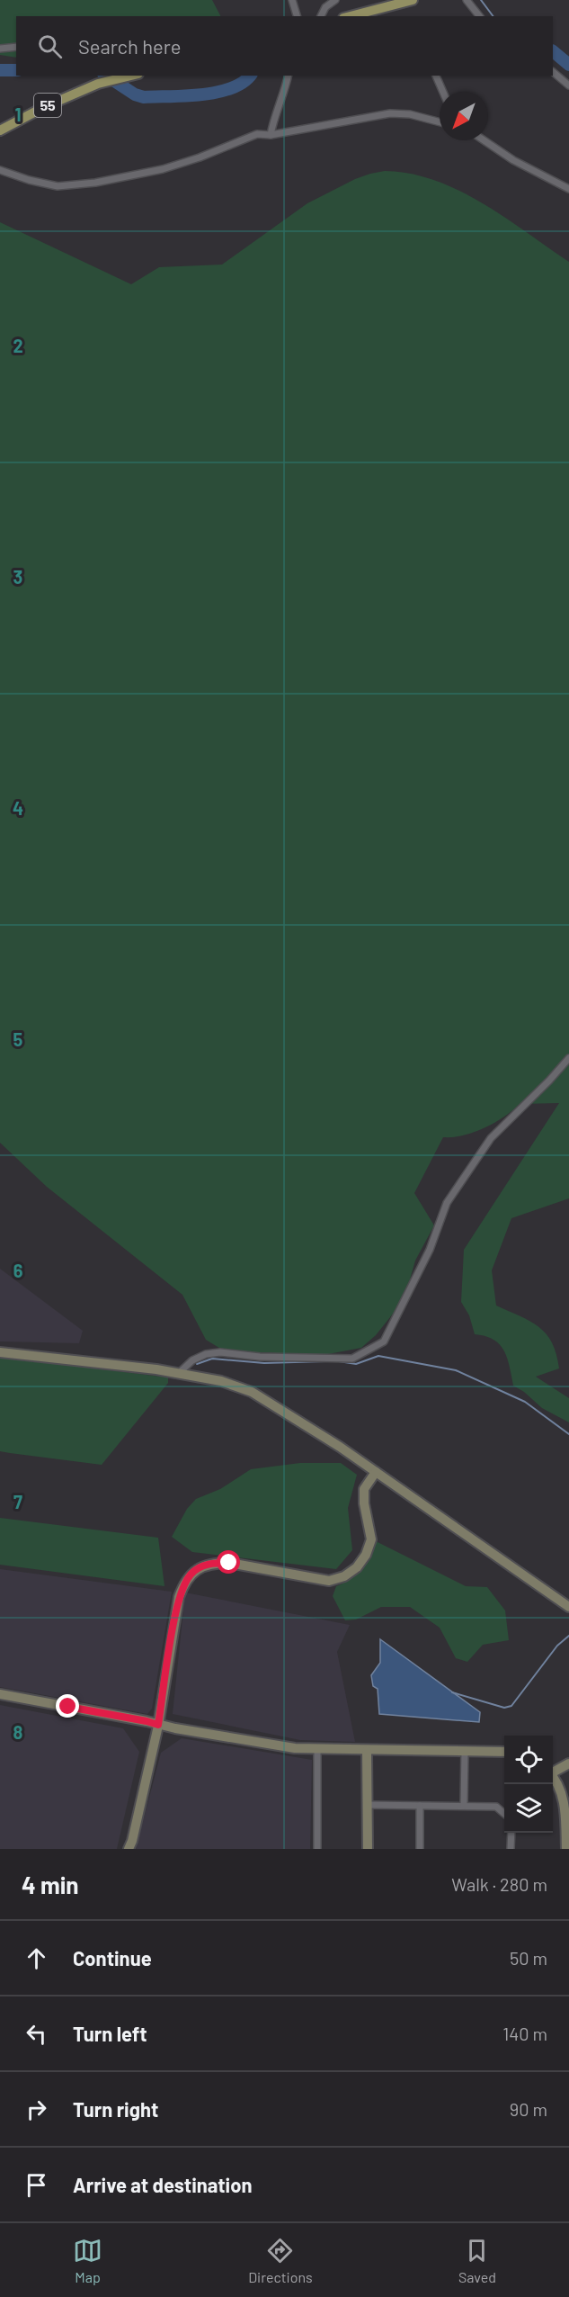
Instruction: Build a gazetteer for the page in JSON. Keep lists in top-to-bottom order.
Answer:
{
  "streets": {
    "main road": ["55"]
  },
  "north": "bottom left",
  "page": {
    "search": "Search here",
    "heading": ["4 min", "Walk · 280 m"],
    "list": [
      ["Continue", "50 m"],
      ["Turn left", "140 m"],
      ["Turn right", "90 m"],
      "Arrive at destination"
    ],
    "nav": ["Map", "Directions", "Saved"]
  },
  "grid": {
    "rows": [
      "1",
      "2",
      "3",
      "4",
      "5",
      "6",
      "7",
      "8"
    ]
  }
}
